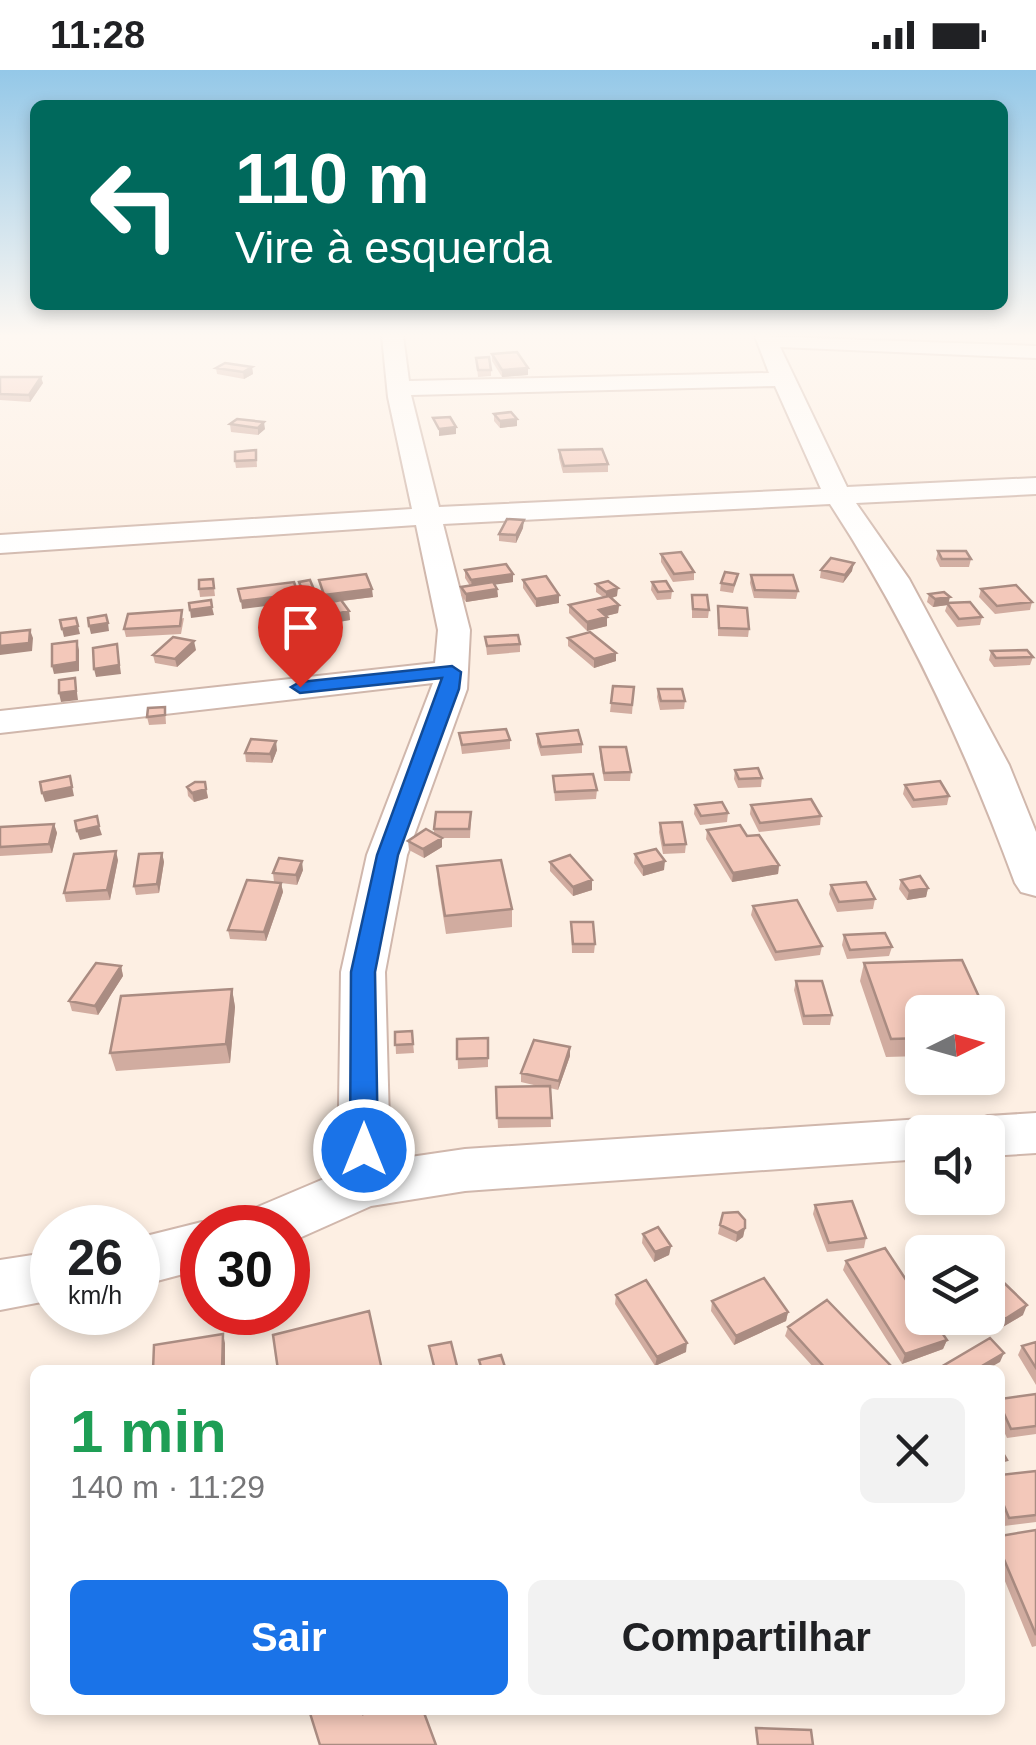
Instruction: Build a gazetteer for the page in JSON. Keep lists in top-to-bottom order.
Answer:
{
  "north": "right",
  "page": {
    "status": "11:28",
    "turn": ["110 m", "Vire à esquerda"],
    "speed": "26 km/h",
    "limit": "30",
    "heading": ["1 min", "140 m · 11:29"],
    "buttons": ["Sair", "Compartilhar"]
  }
}
